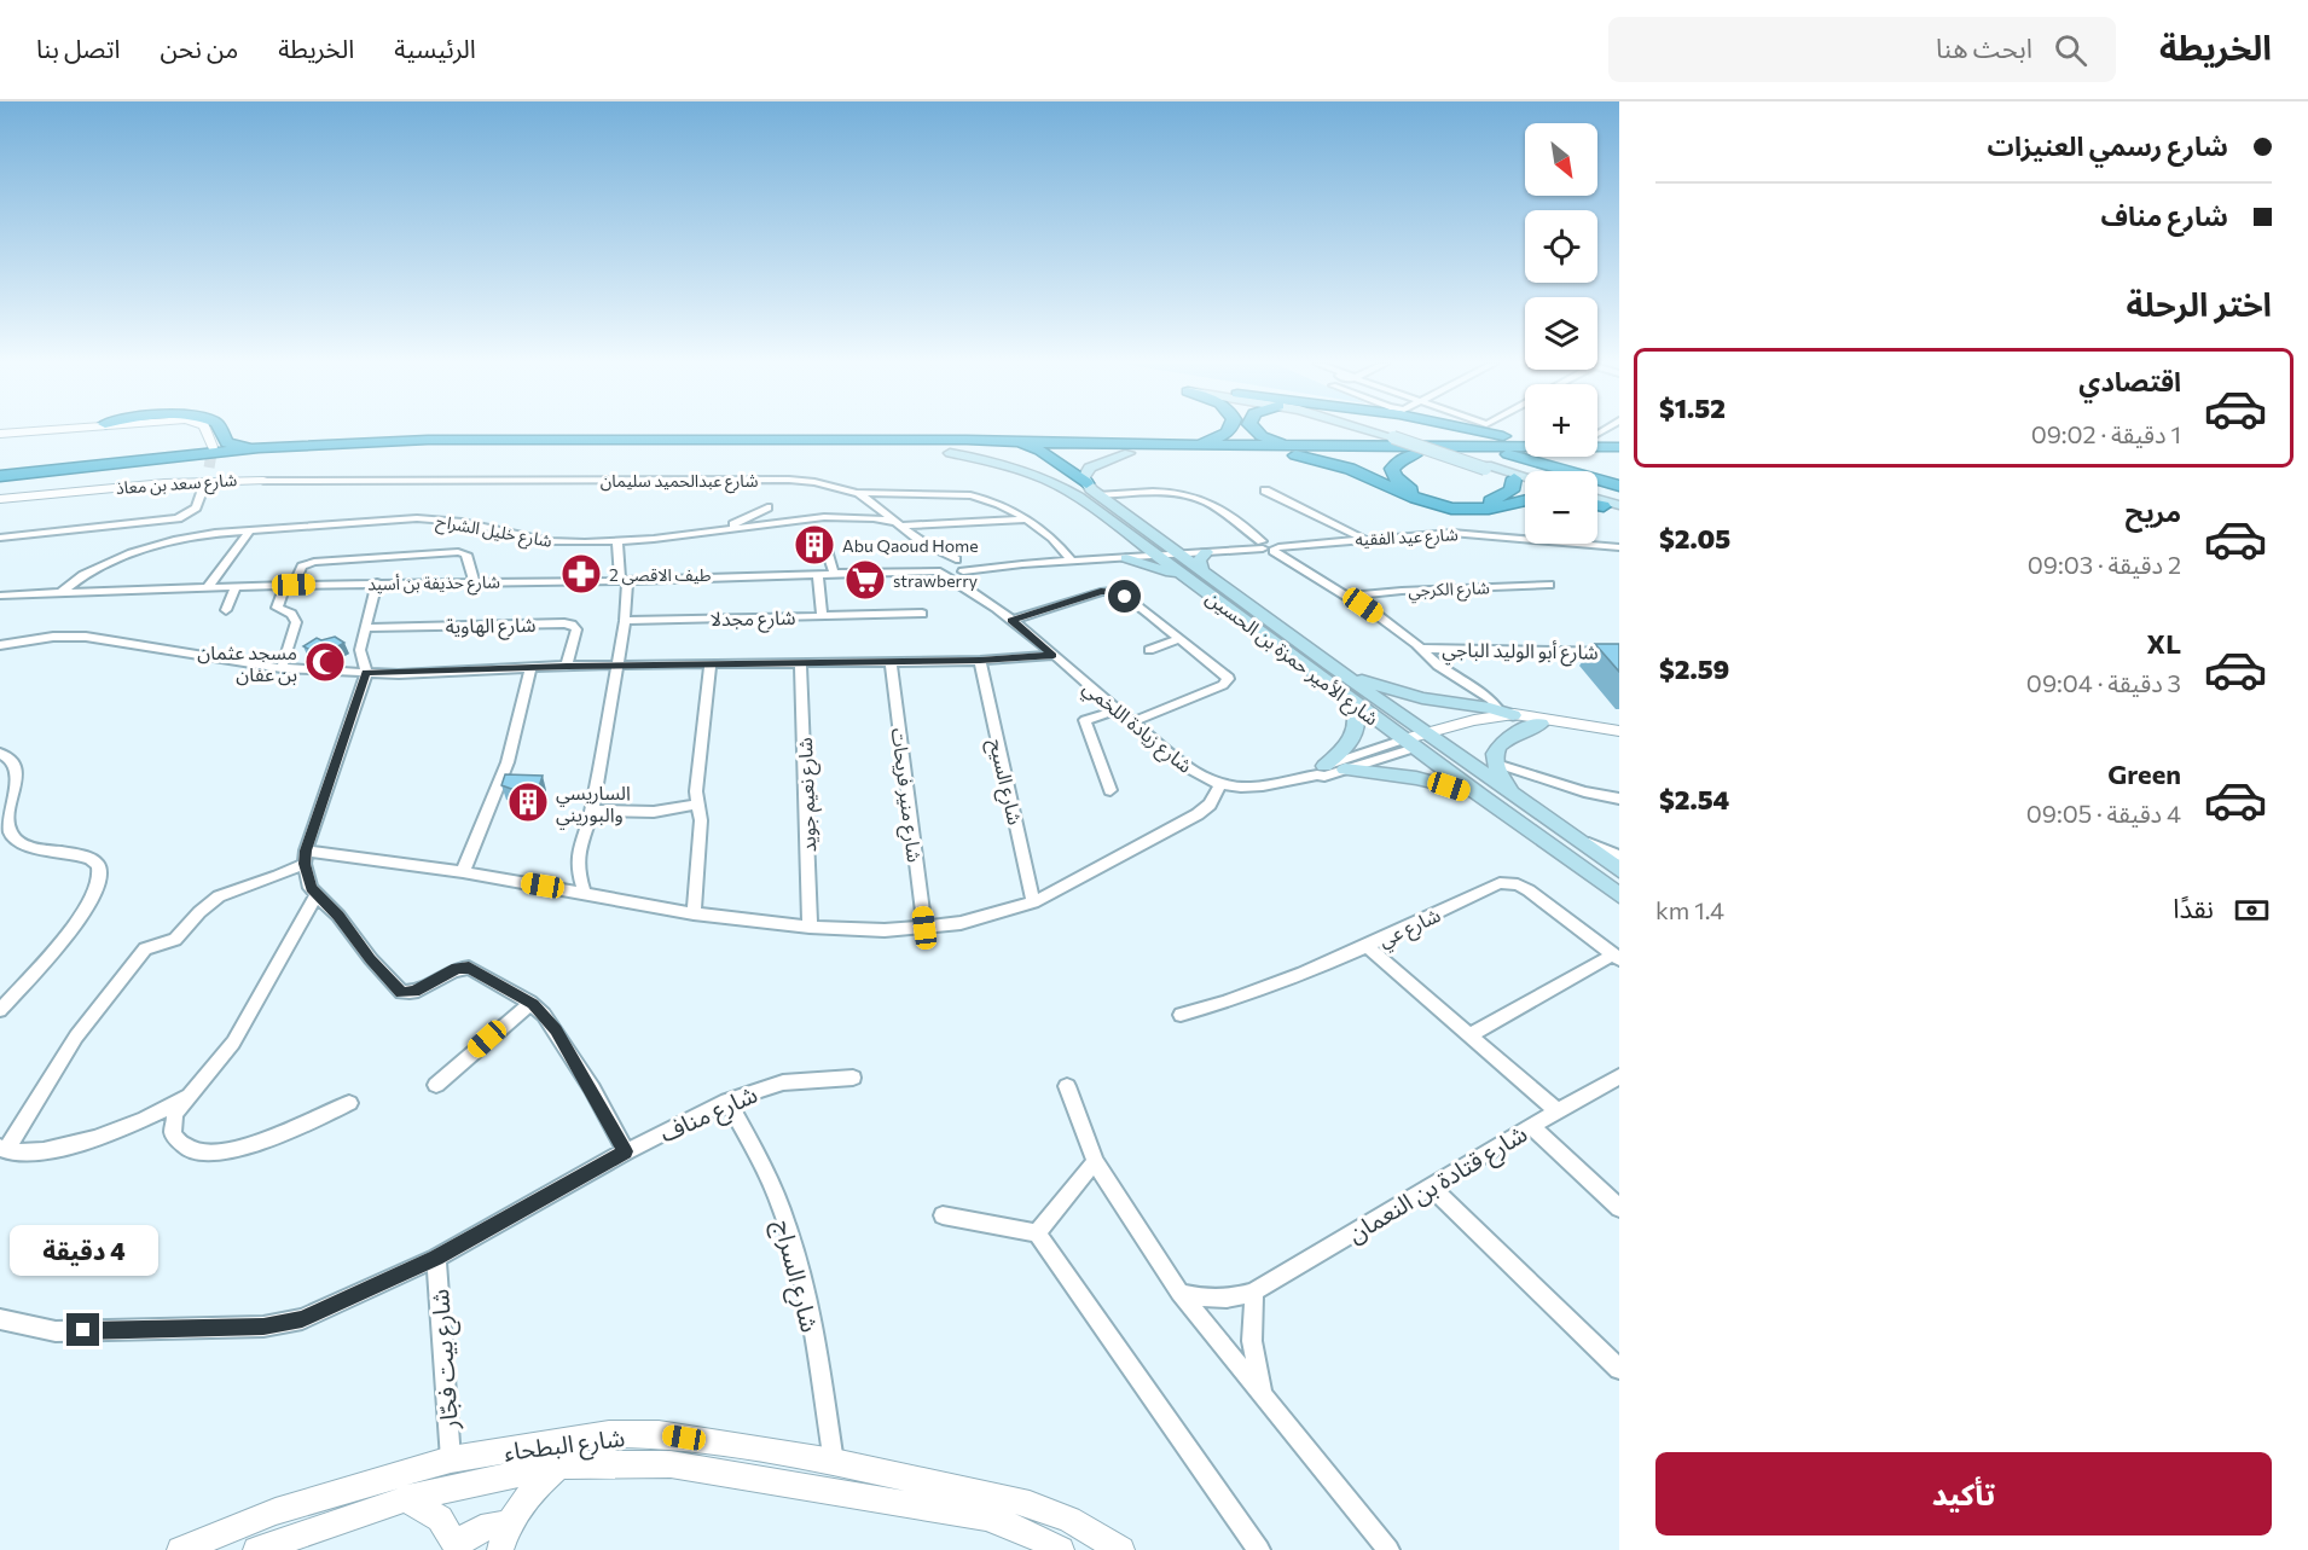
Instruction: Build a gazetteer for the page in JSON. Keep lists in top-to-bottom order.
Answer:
{
  "streets": {
    "main road": ["شارع الأمير حمزة بن الحسين"],
    "street": [
      "شارع عبدالحميد سليمان",
      "شارع سعد بن معاذ",
      "شارع خليل الشراح",
      "شارع عيد الفقيه",
      "شارع حذيفة بن أسيد",
      "شارع الكرجي",
      "شارع مجدلا",
      "شارع الهاوية",
      "شارع أبو الوليد الباجي",
      "شارع زيادة اللخمي",
      "شارع السيح",
      "شارع نعيم جويد",
      "شارع منير فريحات",
      "شارع عي",
      "شارع مناف",
      "شارع قتادة بن النعمان",
      "شارع السراج",
      "شارع بيت فجّار",
      "شارع البطحاء"
    ]
  },
  "crossings": [
    ["شارع عبدالحميد سليمان", "شارع سعد بن معاذ"],
    ["شارع عبدالحميد سليمان", "شارع خليل الشراح"],
    ["شارع خليل الشراح", "شارع حذيفة بن أسيد"],
    ["شارع عيد الفقيه", "شارع أبو الوليد الباجي"],
    ["شارع حذيفة بن أسيد", "شارع زيادة اللخمي"],
    ["شارع الكرجي", "شارع أبو الوليد الباجي"],
    ["شارع الأمير حمزة بن الحسين", "شارع زيادة اللخمي"],
    ["شارع مناف", "شارع السراج"],
    ["شارع مناف", "شارع بيت فجّار"],
    ["شارع السراج", "شارع البطحاء"],
    ["شارع بيت فجّار", "شارع البطحاء"]
  ],
  "places": {
    "building": ["Abu Qaoud Home", "الساريسي والبوريني"],
    "pharmacy": ["طيف الاقصى 2"],
    "supermarket": ["strawberry"],
    "mosque": ["مسجد عثمان بن عفان"]
  },
  "north": "bottom right",
  "page": {
    "header": "الخريطة",
    "search": "ابحث هنا",
    "nav": [
      "الرئيسية",
      "الخريطة",
      "من نحن",
      "اتصل بنا"
    ],
    "banner": ["شارع رسمي العنيزات", "شارع مناف"],
    "map_buttons": ["+", "−"],
    "heading": "اختر الرحلة",
    "list": [
      {
        "name": "اقتصادي",
        "note": "1 دقيقة · 09:02",
        "value": "$1.52"
      },
      {
        "name": "مريح",
        "note": "2 دقيقة · 09:03",
        "value": "$2.05"
      },
      {
        "name": "XL",
        "note": "3 دقيقة · 09:04",
        "value": "$2.59"
      },
      {
        "name": "Green",
        "note": "4 دقيقة · 09:05",
        "value": "$2.54"
      }
    ],
    "pay": ["نقدًا", "1.4 km"],
    "bubble": "4 دقيقة",
    "buttons": "تأكيد"
  }
}
